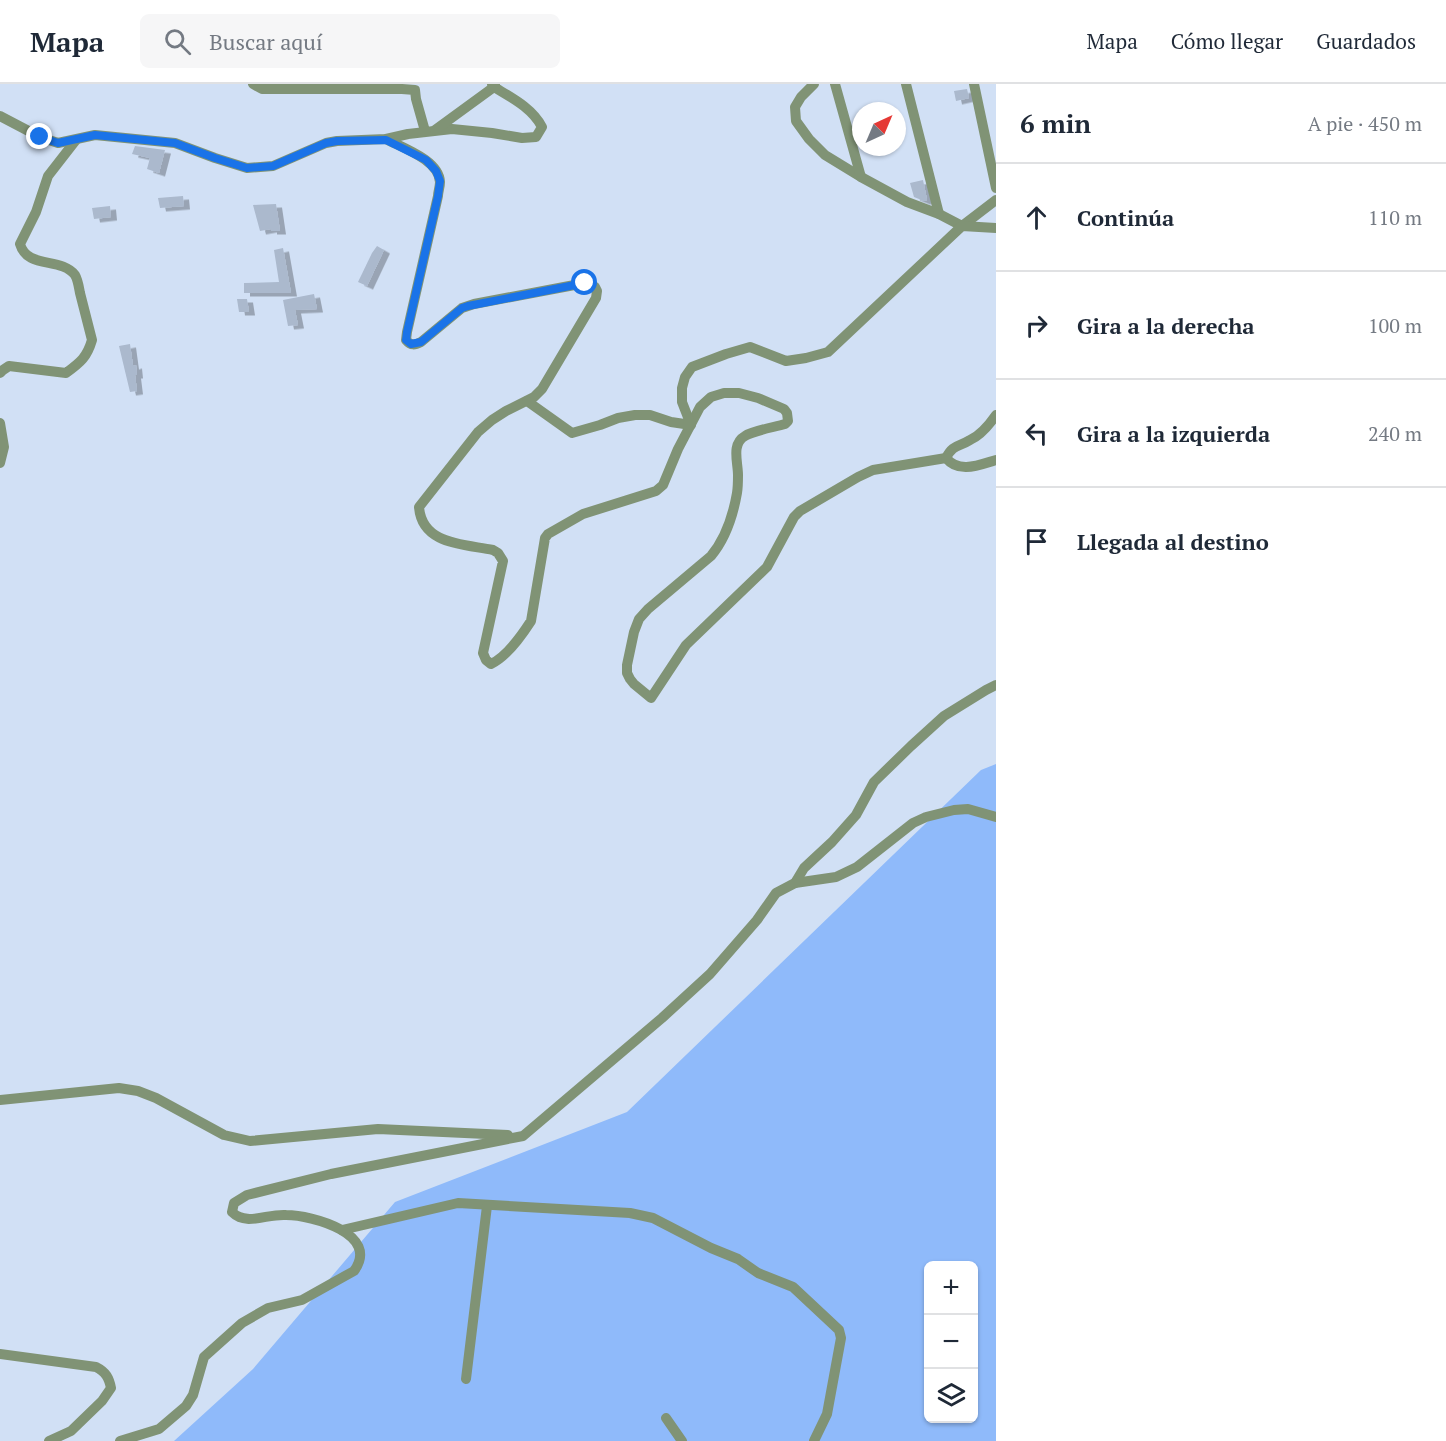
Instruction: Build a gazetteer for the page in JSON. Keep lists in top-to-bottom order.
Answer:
{
  "north": "top right",
  "page": {
    "header": "Mapa",
    "search": "Buscar aquí",
    "nav": ["Mapa", "Cómo llegar", "Guardados"],
    "heading": ["6 min", "A pie · 450 m"],
    "list": [
      ["Continúa", "110 m"],
      ["Gira a la derecha", "100 m"],
      ["Gira a la izquierda", "240 m"],
      "Llegada al destino"
    ],
    "map_buttons": ["+", "−"]
  }
}
